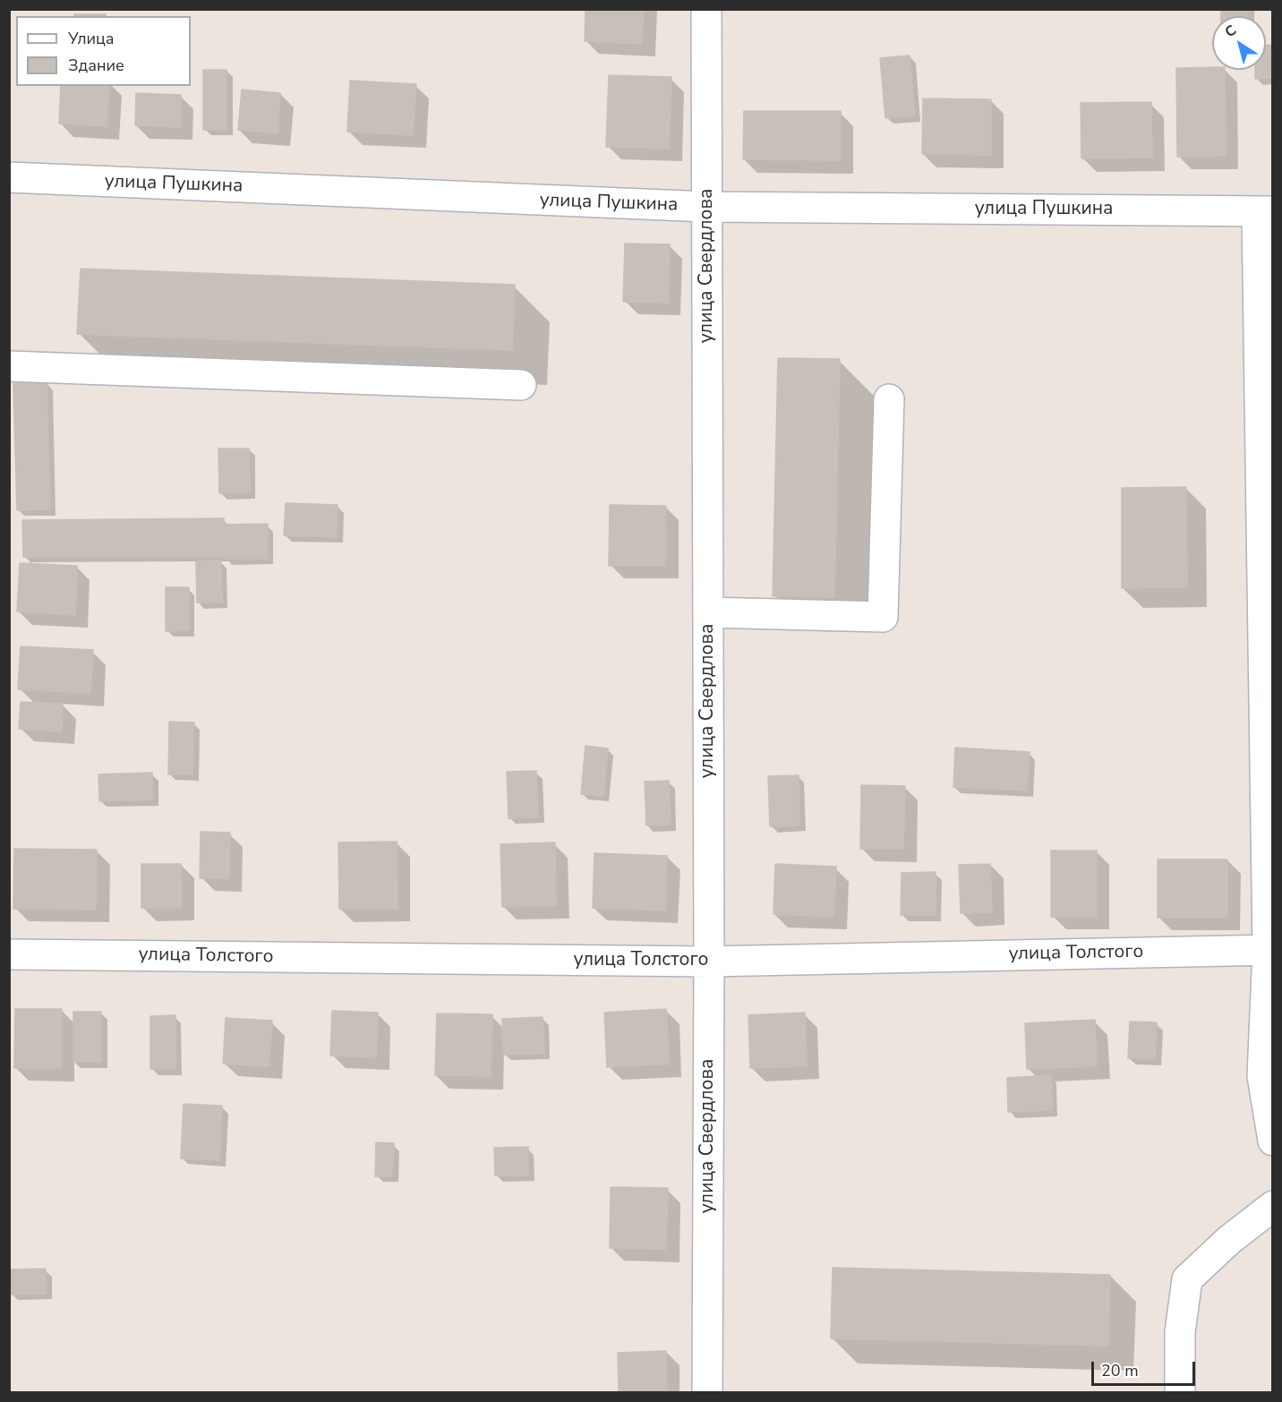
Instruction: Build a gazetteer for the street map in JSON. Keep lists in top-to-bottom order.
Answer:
{
  "streets": {
    "street": ["улица Пушкина", "улица Свердлова", "улица Толстого"]
  },
  "crossings": [
    ["улица Пушкина", "улица Свердлова"],
    ["улица Свердлова", "улица Толстого"]
  ],
  "legend": ["Улица", "Здание"],
  "scale_bar": "20 m",
  "north": "top left"
}
